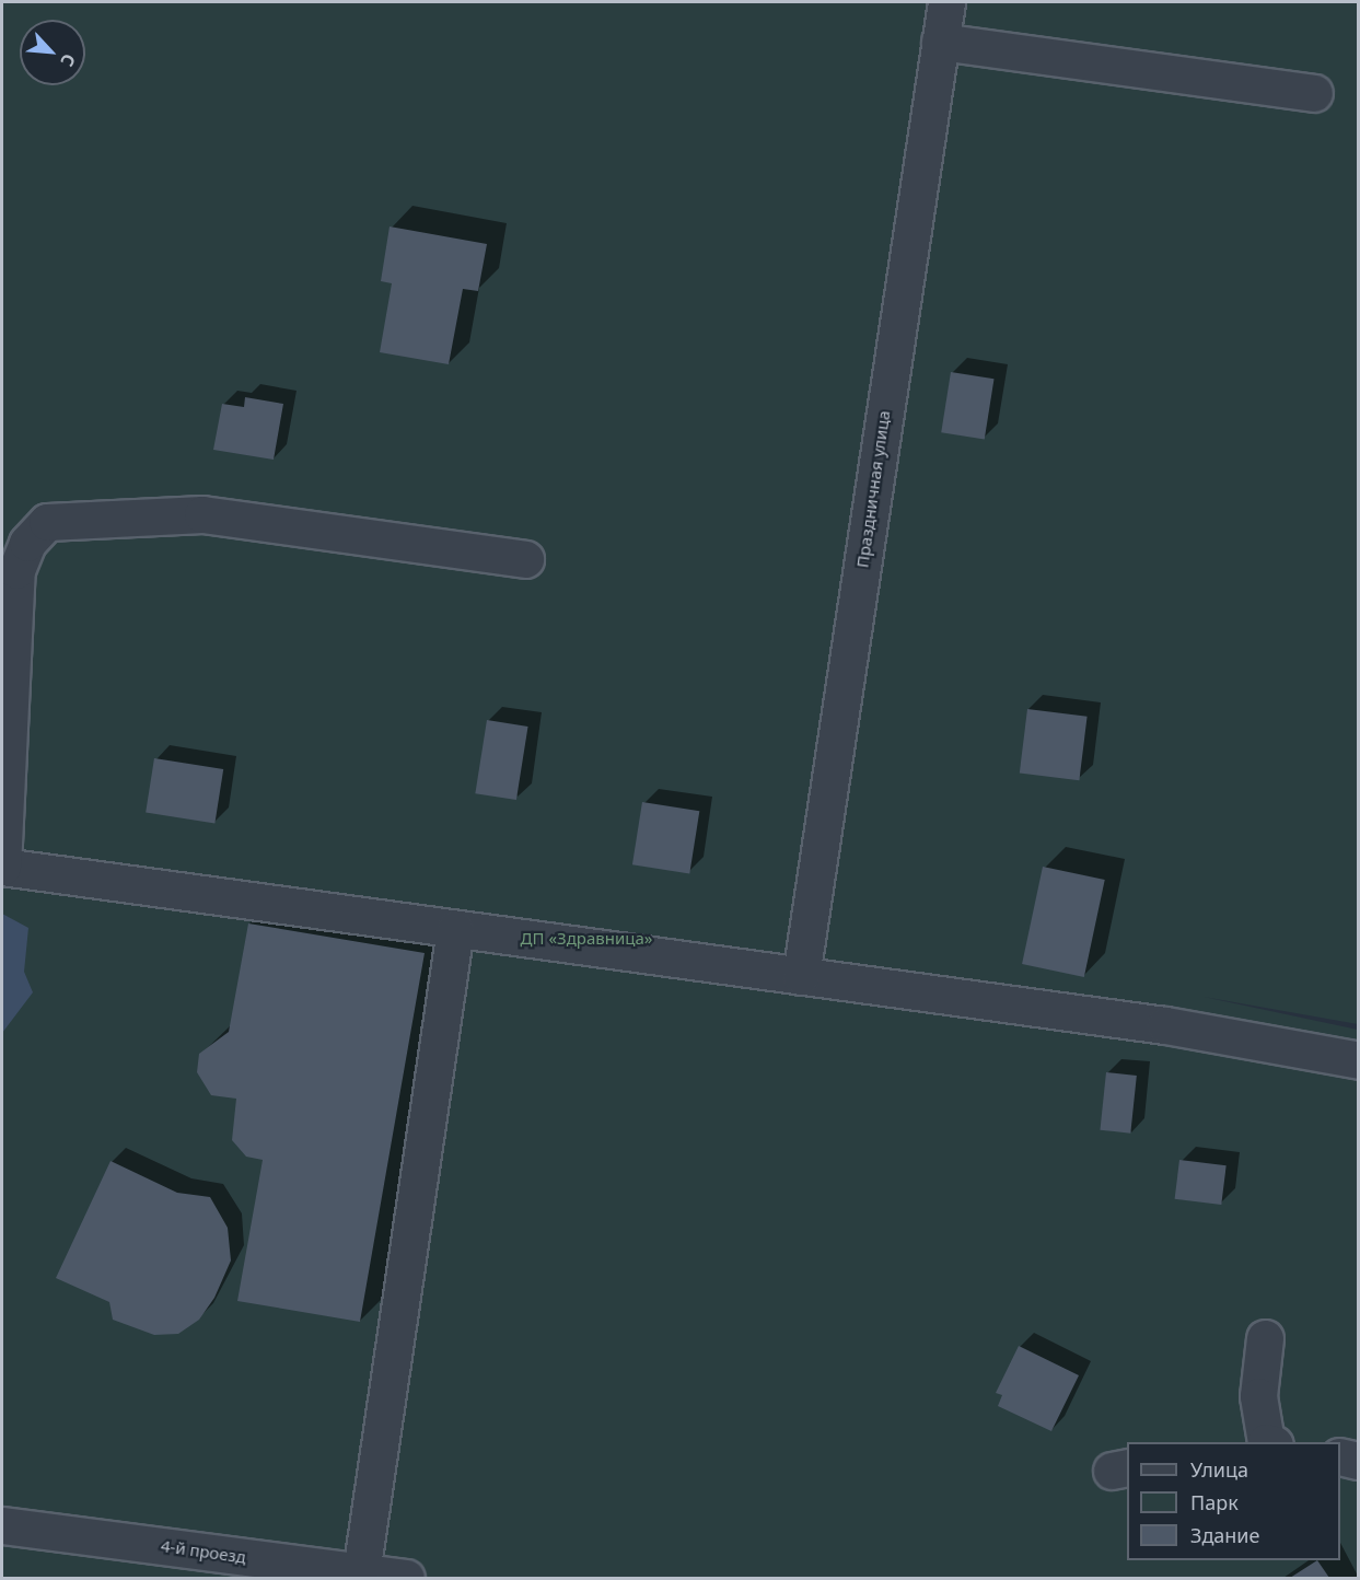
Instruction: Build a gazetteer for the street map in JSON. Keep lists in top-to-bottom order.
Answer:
{
  "streets": {
    "street": ["Праздничная улица", "4-й проезд"]
  },
  "parks": ["ДП «Здравница»"],
  "legend": ["Улица", "Парк", "Здание"],
  "north": "bottom right"
}
